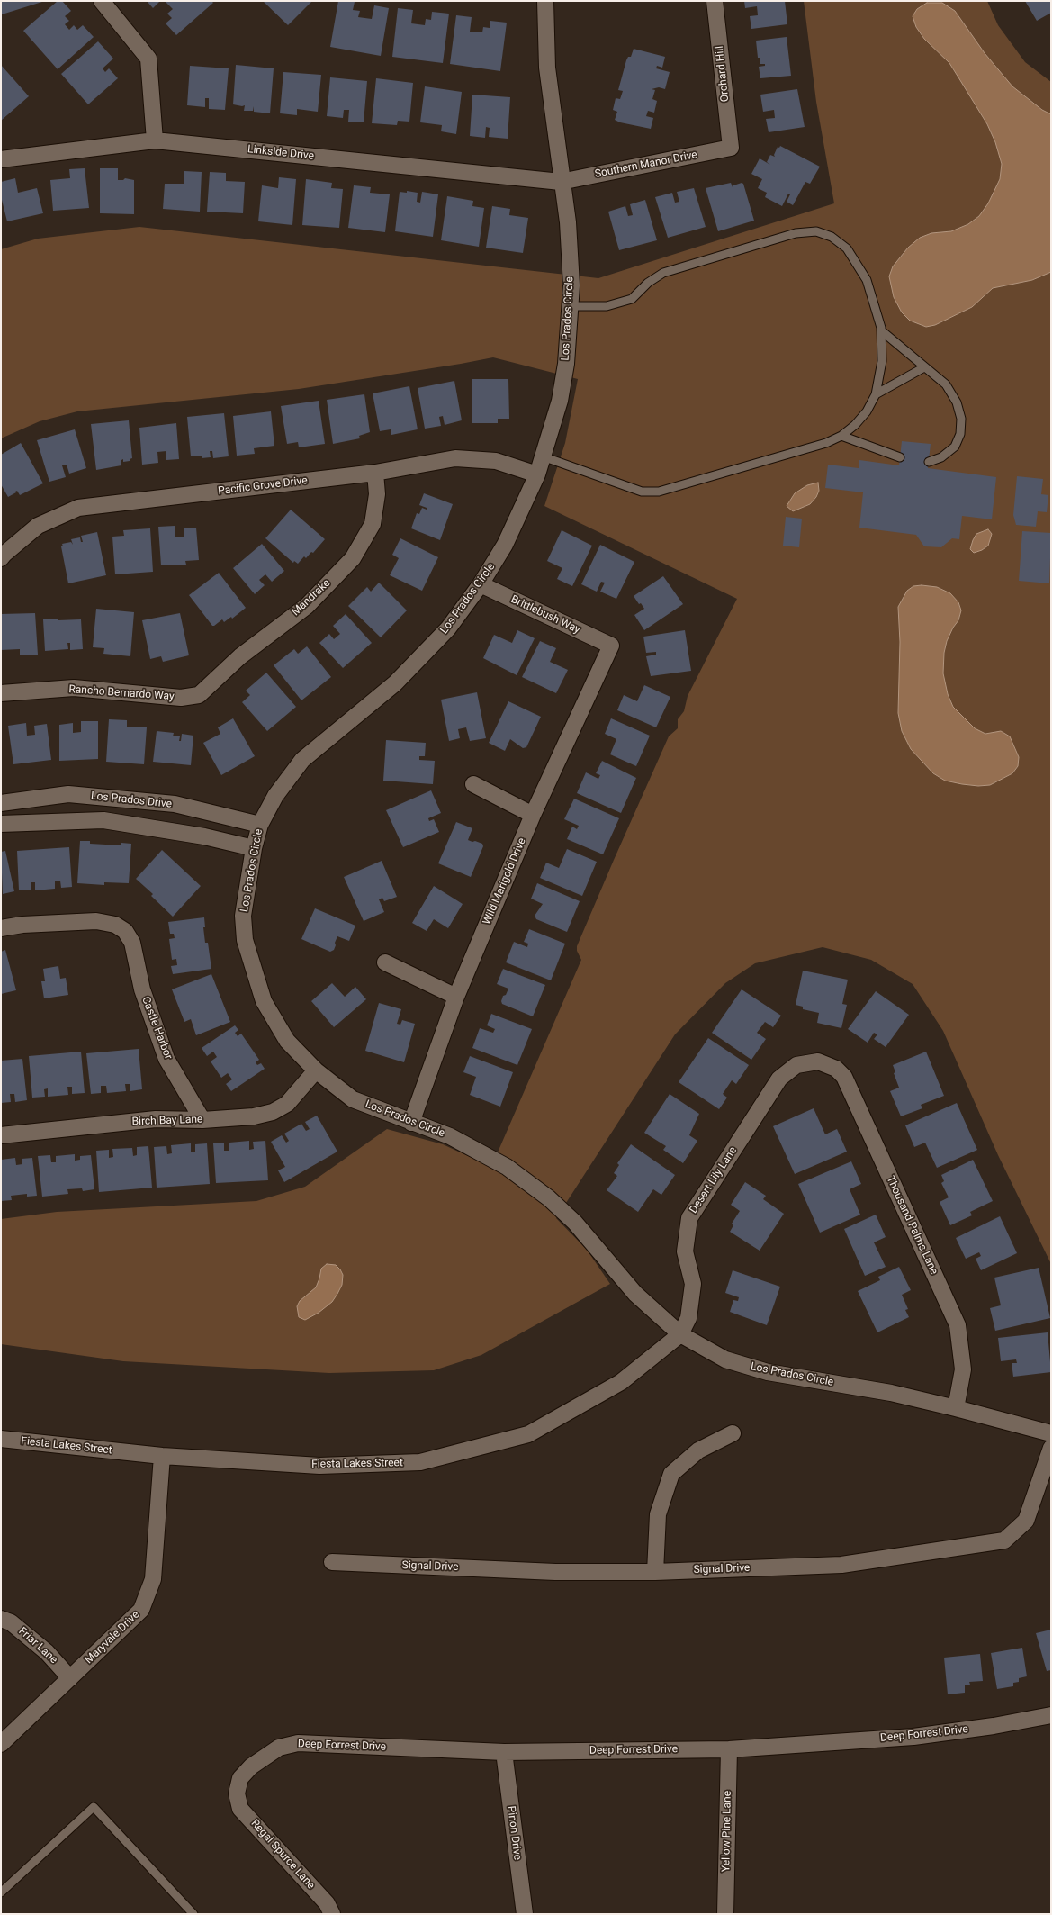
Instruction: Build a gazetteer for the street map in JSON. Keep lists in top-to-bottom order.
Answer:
{
  "streets": {
    "street": [
      "Orchard Hill",
      "Linkside Drive",
      "Southern Manor Drive",
      "Los Prados Circle",
      "Pacific Grove Drive",
      "Mandrake",
      "Brittlebush Way",
      "Rancho Bernardo Way",
      "Los Prados Drive",
      "Wild Marigold Drive",
      "Castle Harbor",
      "Birch Bay Lane",
      "Desert Lily Lane",
      "Thousand Palms Lane",
      "Fiesta Lakes Street",
      "Signal Drive",
      "Maryvale Drive",
      "Friar Lane",
      "Deep Forrest Drive",
      "Yellow Pine Lane",
      "Pinon Drive",
      "Regal Spurce Lane"
    ]
  },
  "crossings": [
    ["Orchard Hill", "Southern Manor Drive"],
    ["Linkside Drive", "Southern Manor Drive"],
    ["Linkside Drive", "Los Prados Circle"],
    ["Southern Manor Drive", "Los Prados Circle"],
    ["Los Prados Circle", "Pacific Grove Drive"],
    ["Los Prados Circle", "Brittlebush Way"],
    ["Los Prados Circle", "Los Prados Drive"],
    ["Los Prados Circle", "Wild Marigold Drive"],
    ["Los Prados Circle", "Birch Bay Lane"],
    ["Los Prados Circle", "Desert Lily Lane"],
    ["Los Prados Circle", "Thousand Palms Lane"],
    ["Los Prados Circle", "Fiesta Lakes Street"],
    ["Pacific Grove Drive", "Mandrake"],
    ["Mandrake", "Rancho Bernardo Way"],
    ["Brittlebush Way", "Wild Marigold Drive"],
    ["Castle Harbor", "Birch Bay Lane"],
    ["Desert Lily Lane", "Thousand Palms Lane"],
    ["Desert Lily Lane", "Fiesta Lakes Street"],
    ["Fiesta Lakes Street", "Maryvale Drive"],
    ["Maryvale Drive", "Friar Lane"],
    ["Deep Forrest Drive", "Yellow Pine Lane"],
    ["Deep Forrest Drive", "Pinon Drive"],
    ["Deep Forrest Drive", "Regal Spurce Lane"]
  ]
}
